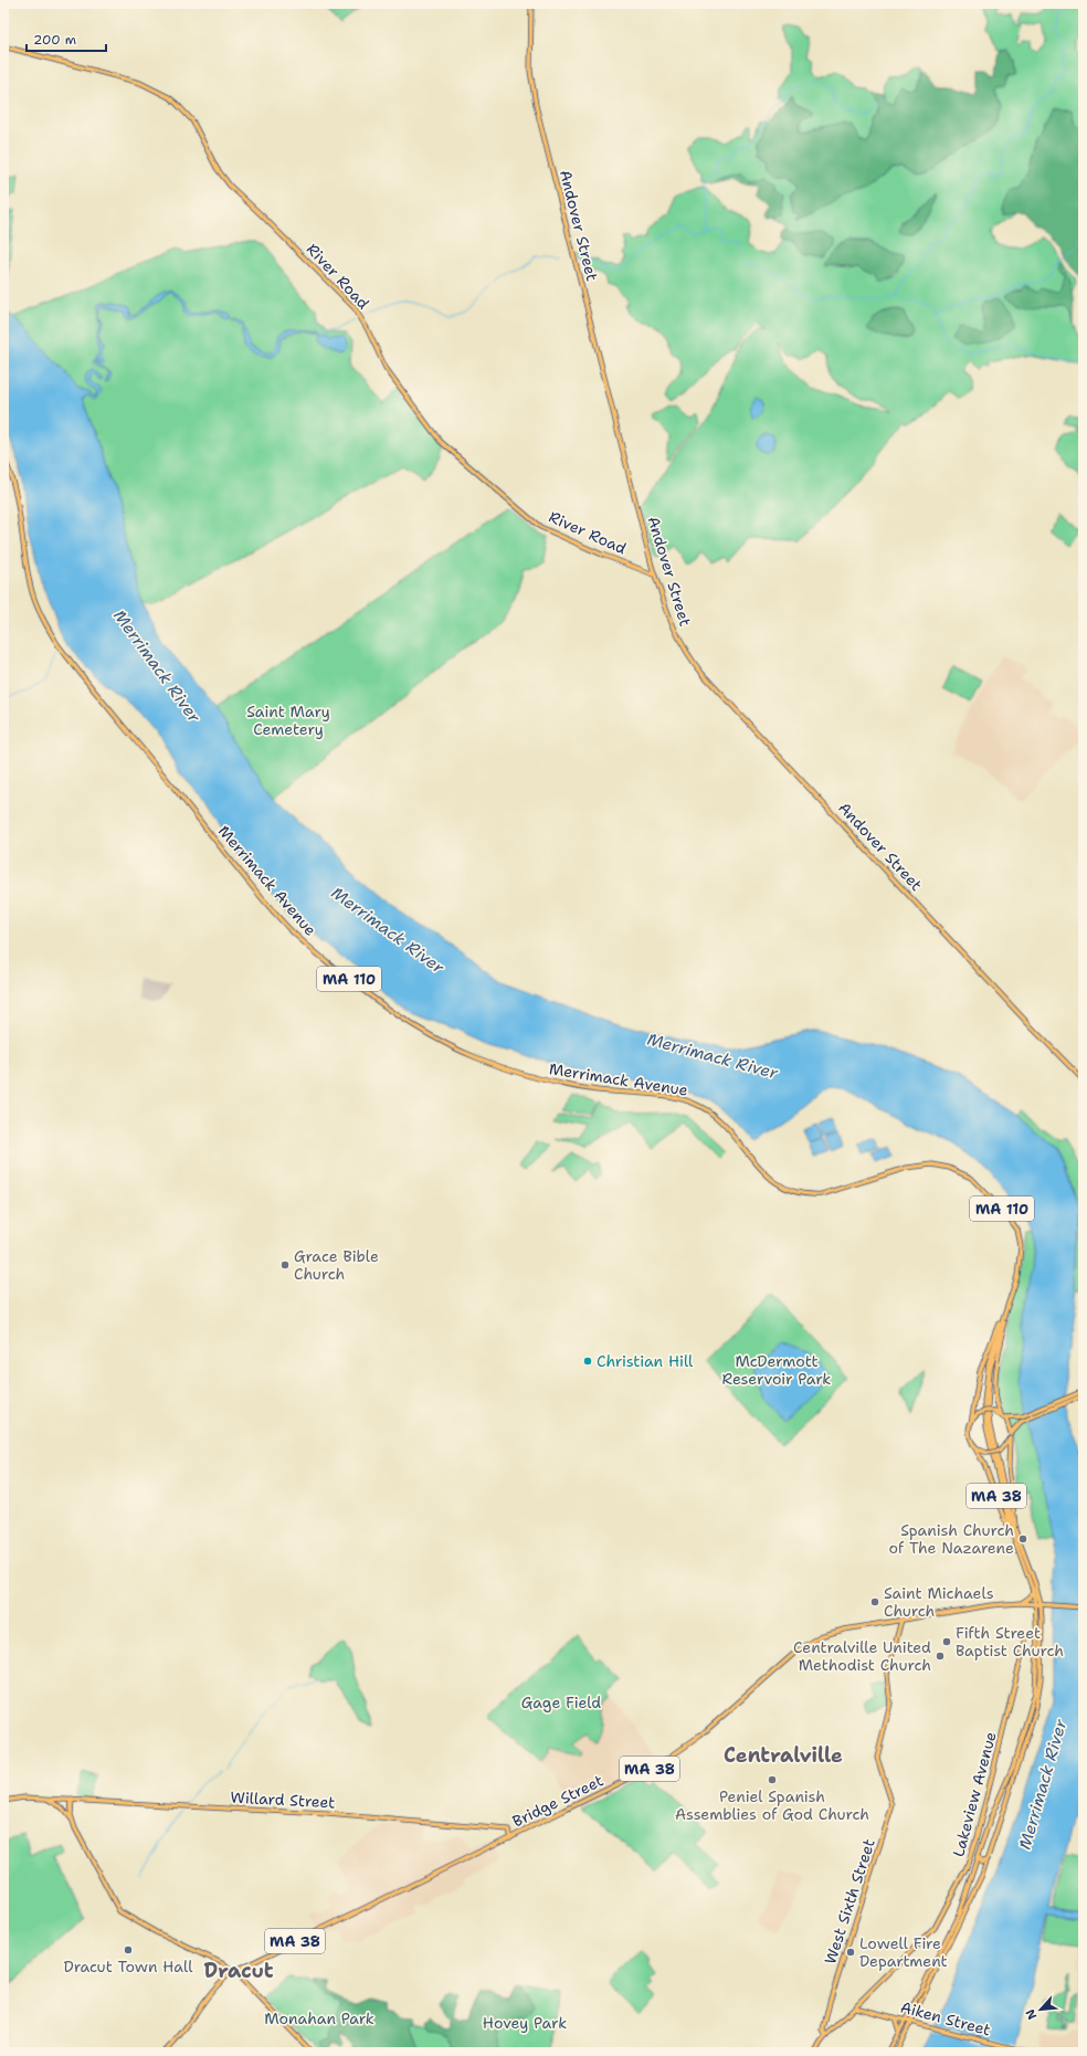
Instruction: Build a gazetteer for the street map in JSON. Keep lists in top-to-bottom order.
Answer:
{
  "streets": {
    "main road": [
      "Andover Street",
      "River Road",
      "Merrimack Avenue",
      "MA 110",
      "MA 38",
      "Lakeview Avenue",
      "Willard Street",
      "Bridge Street",
      "West Sixth Street",
      "Aiken Street"
    ]
  },
  "crossings": [
    ["Andover Street", "River Road"],
    ["Merrimack Avenue", "MA 110"],
    ["MA 110", "MA 38"],
    ["MA 38", "Bridge Street"],
    ["Lakeview Avenue", "West Sixth Street"],
    ["Lakeview Avenue", "Aiken Street"],
    ["Willard Street", "Bridge Street"],
    ["Bridge Street", "West Sixth Street"]
  ],
  "districts": ["Centralville", "Dracut"],
  "water": ["Merrimack River"],
  "parks": [
    "Saint Mary Cemetery",
    "McDermott Reservoir Park",
    "Gage Field",
    "Monahan Park",
    "Hovey Park"
  ],
  "places": [
    "Grace Bible Church",
    "Christian Hill",
    "Spanish Church of The Nazarene",
    "Saint Michaels Church",
    "Fifth Street Baptist Church",
    "Centralville United Methodist Church",
    "Peniel Spanish Assemblies of God Church",
    "Dracut Town Hall",
    "Lowell Fire Department"
  ],
  "scale_bar": "200 m",
  "north": "bottom left"
}
